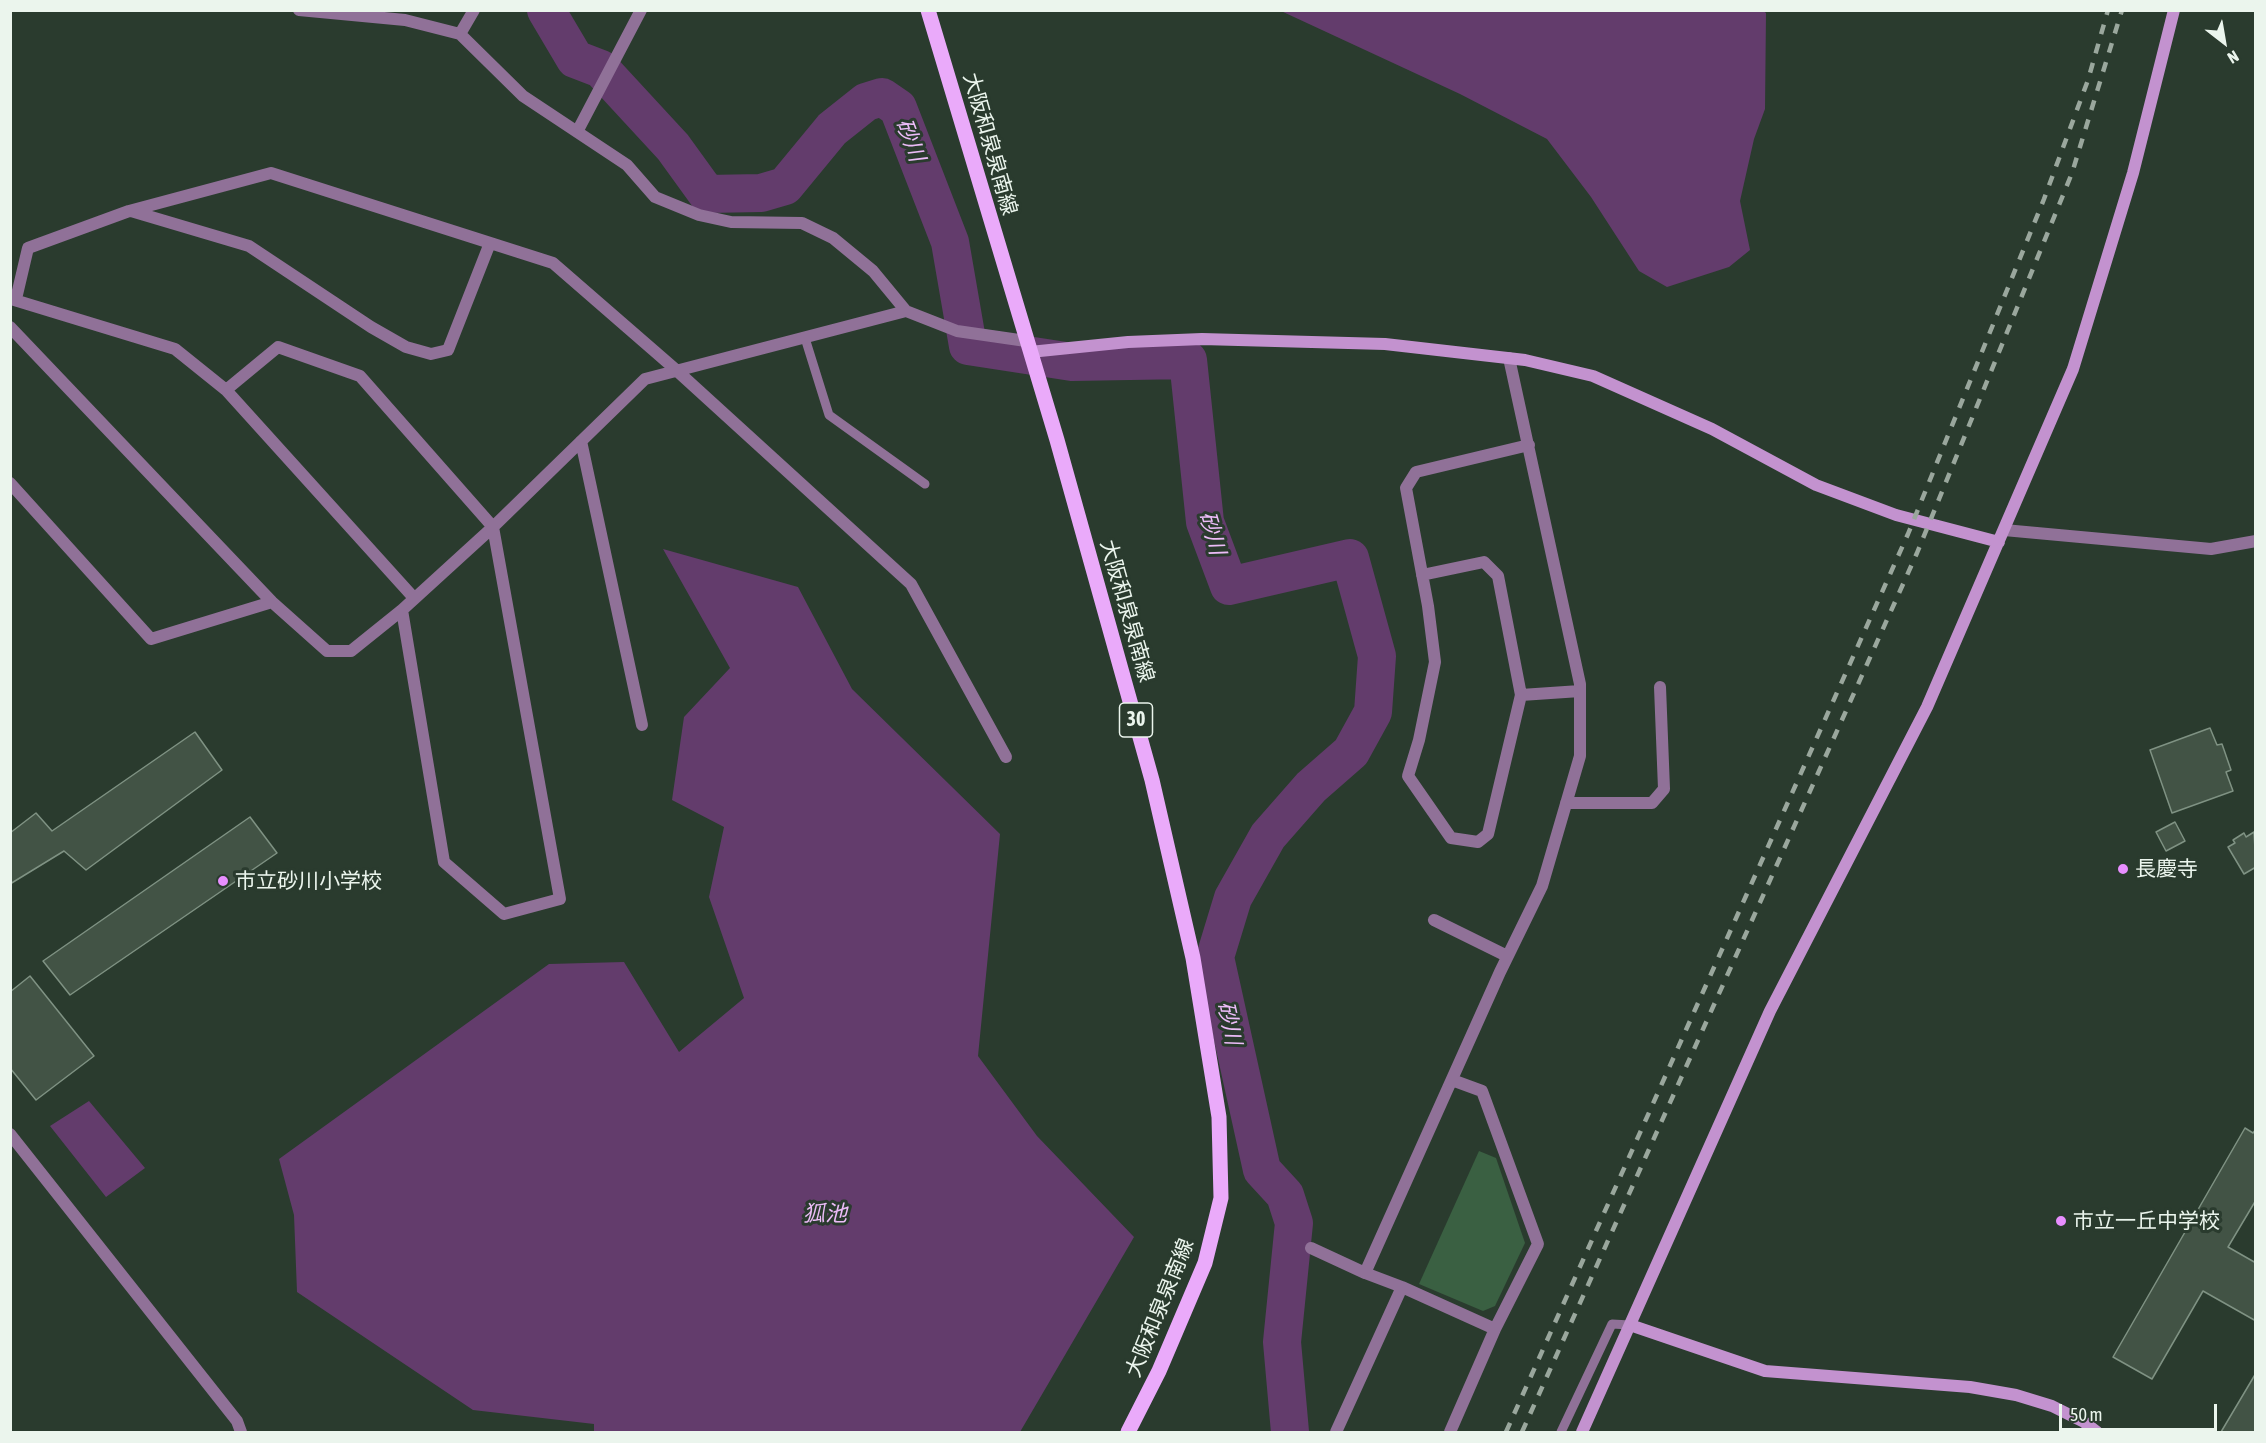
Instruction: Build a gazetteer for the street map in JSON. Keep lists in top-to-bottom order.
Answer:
{
  "streets": {
    "main road": ["大阪和泉泉南線", "30"]
  },
  "water": ["砂川", "狐池"],
  "places": ["長慶寺", "市立砂川小学校", "市立一丘中学校"],
  "scale_bar": "50 m",
  "north": "bottom right"
}
